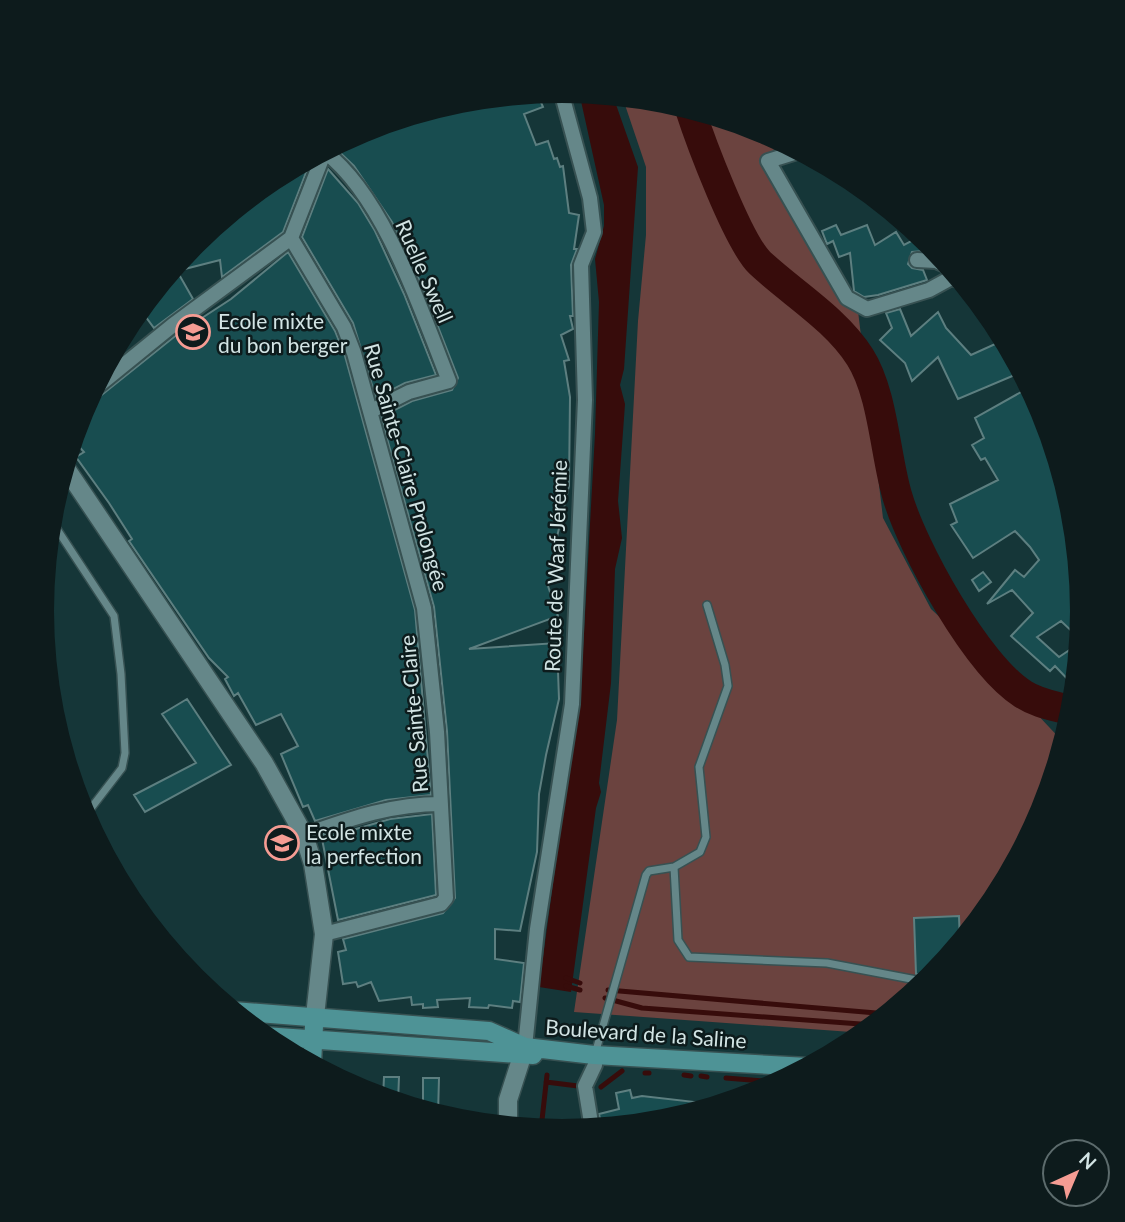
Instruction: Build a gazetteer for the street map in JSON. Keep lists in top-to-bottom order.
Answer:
{
  "streets": {
    "main road": ["Boulevard de la Saline"],
    "street": [
      "Ruelle Swell",
      "Rue Sainte-Claire Prolongée",
      "Route de Waaf Jérémie",
      "Rue Sainte-Claire"
    ]
  },
  "crossings": [
    ["Ruelle Swell", "Rue Sainte-Claire Prolongée"],
    ["Rue Sainte-Claire Prolongée", "Rue Sainte-Claire"],
    ["Route de Waaf Jérémie", "Boulevard de la Saline"]
  ],
  "places": {
    "school or university": ["Ecole mixte du bon berger", "Ecole mixte la perfection"]
  },
  "north": "top right"
}
